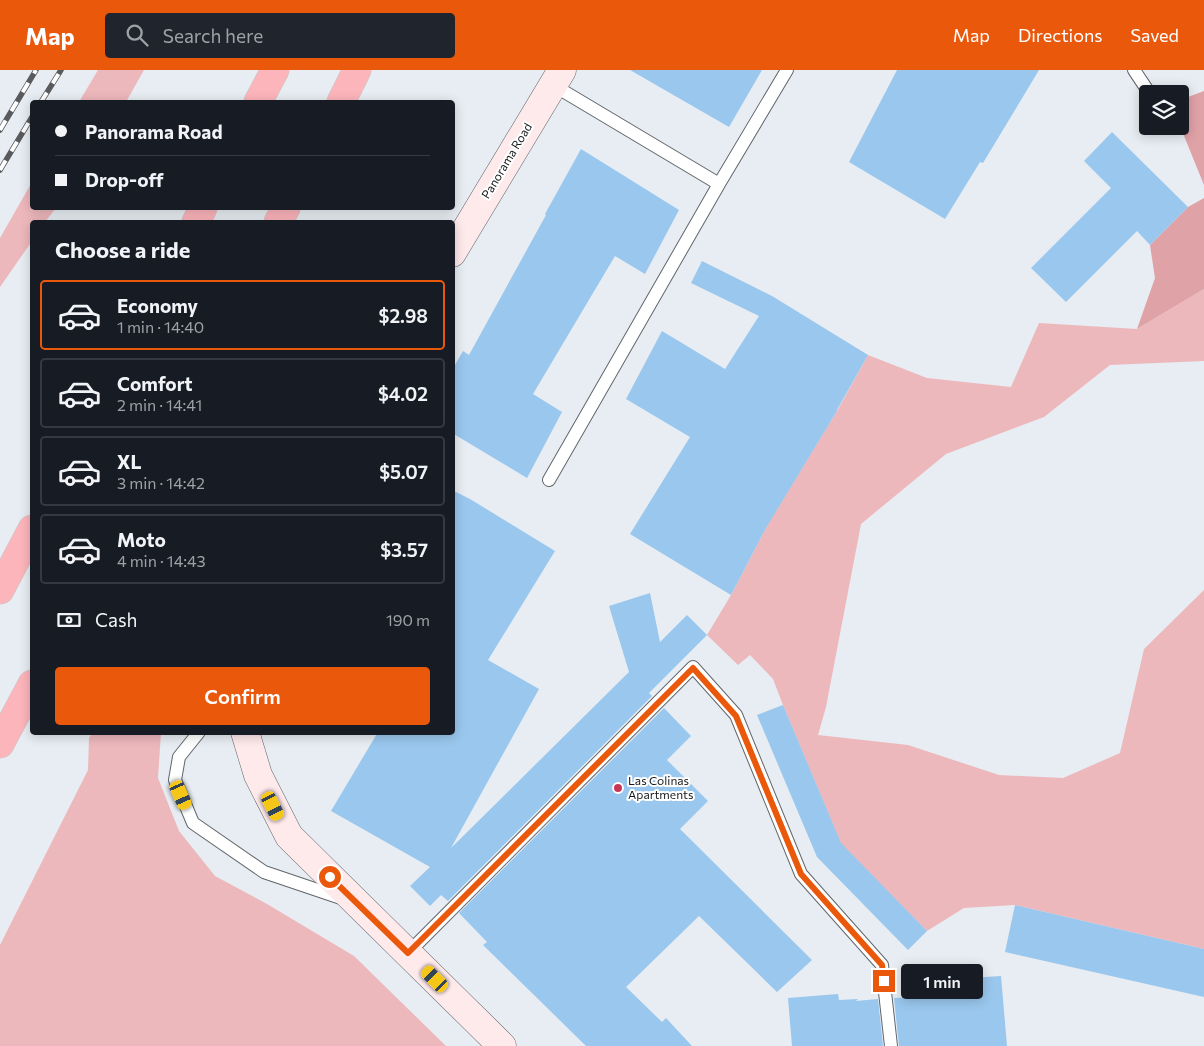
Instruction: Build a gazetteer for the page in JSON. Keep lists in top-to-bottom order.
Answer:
{
  "streets": {
    "street": ["Panorama Road"]
  },
  "places": ["Las Colinas Apartments"],
  "page": {
    "header": "Map",
    "search": "Search here",
    "nav": ["Map", "Directions", "Saved"],
    "banner": ["Panorama Road", "Drop-off"],
    "heading": "Choose a ride",
    "list": [
      {
        "name": "Economy",
        "note": "1 min · 14:40",
        "value": "$2.98"
      },
      {
        "name": "Comfort",
        "note": "2 min · 14:41",
        "value": "$4.02"
      },
      {
        "name": "XL",
        "note": "3 min · 14:42",
        "value": "$5.07"
      },
      {
        "name": "Moto",
        "note": "4 min · 14:43",
        "value": "$3.57"
      }
    ],
    "pay": ["Cash", "190 m"],
    "buttons": "Confirm",
    "bubble": "1 min"
  }
}
